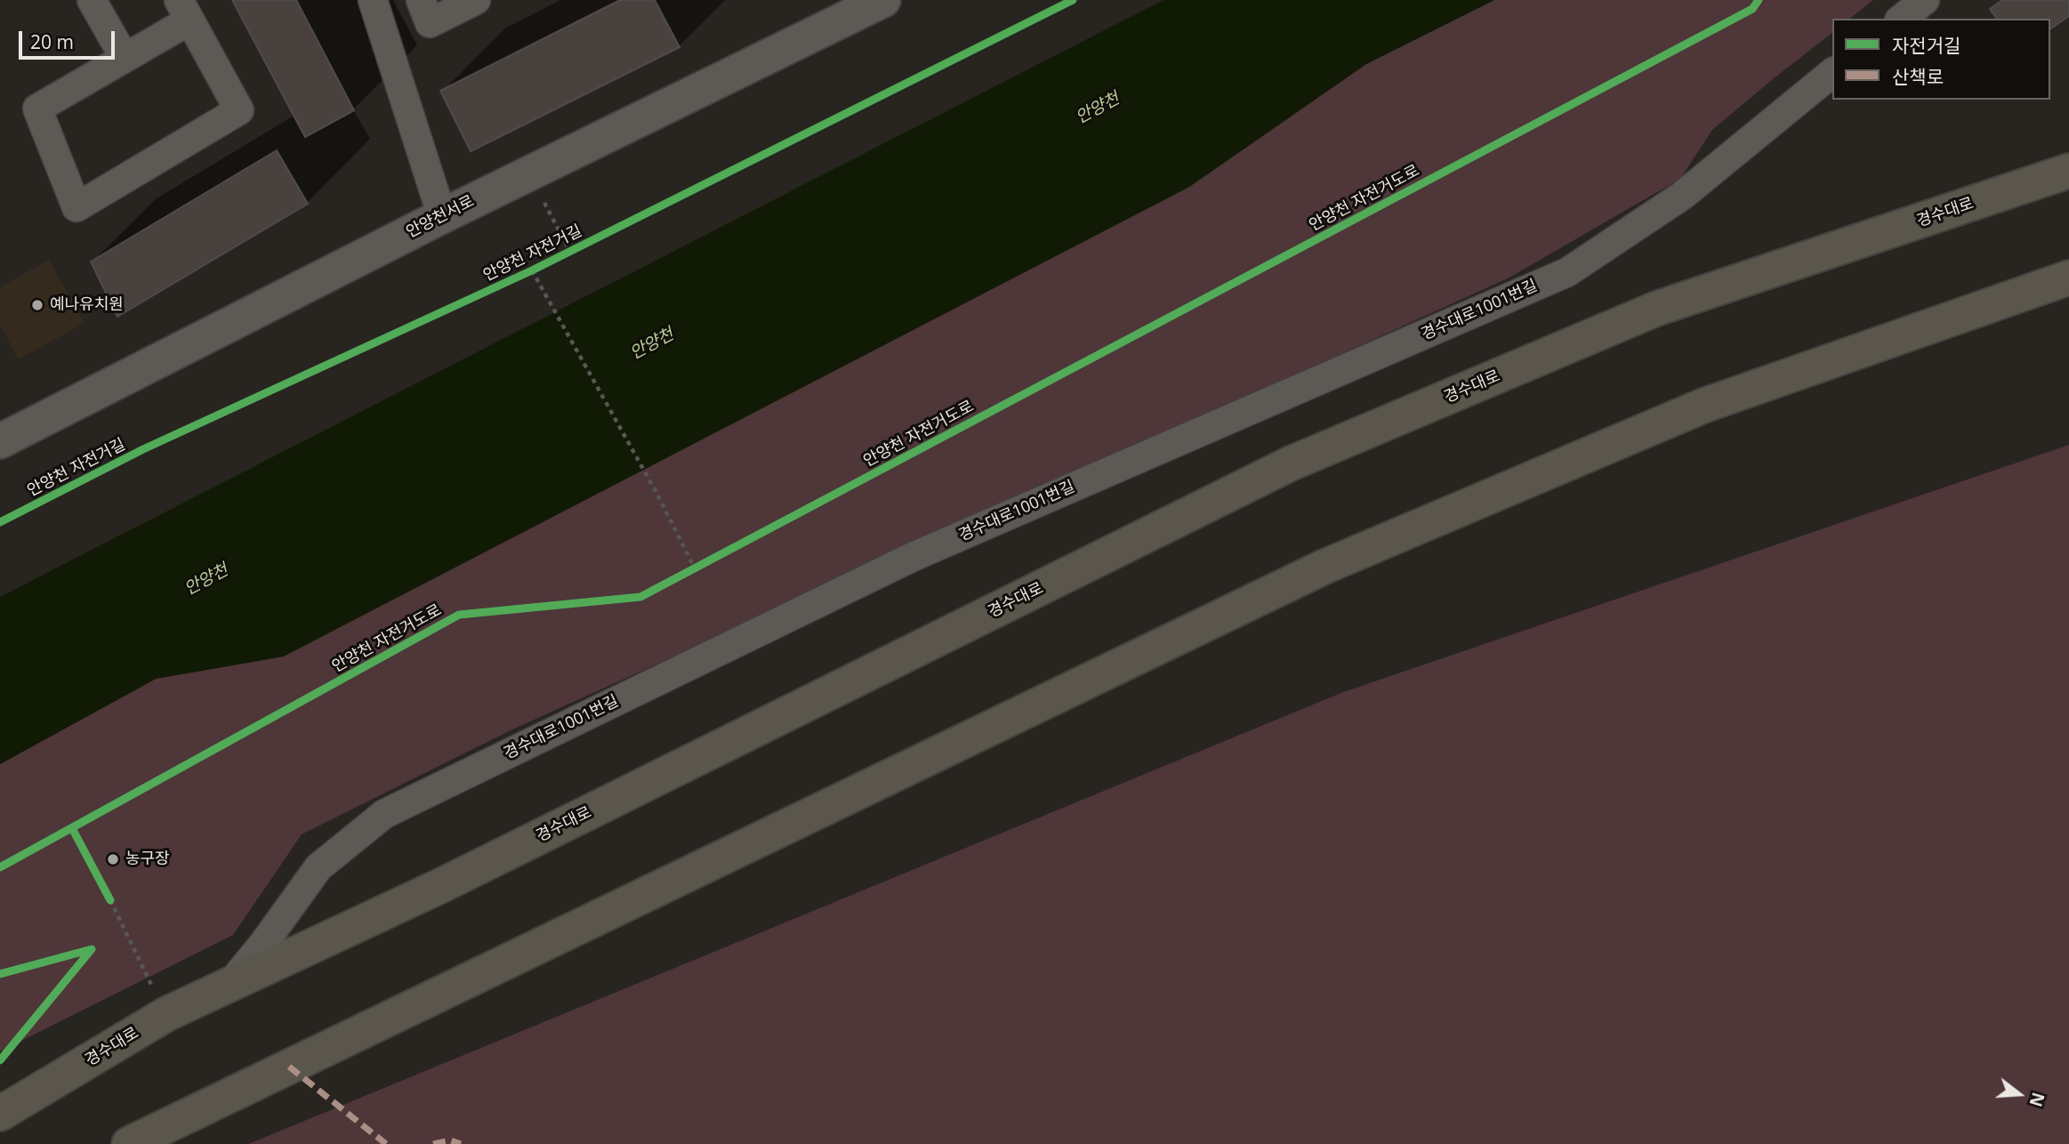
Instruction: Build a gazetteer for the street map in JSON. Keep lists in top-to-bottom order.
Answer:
{
  "streets": {
    "main road": ["경수대로"],
    "street": ["안양천서로", "경수대로1001번길"],
    "cycle path": ["안양천 자전거도로", "안양천 자전거길"]
  },
  "crossings": [
    ["경수대로", "경수대로1001번길"]
  ],
  "water": ["안양천"],
  "places": ["예나유치원", "농구장"],
  "legend": ["자전거길", "산책로"],
  "scale_bar": "20 m",
  "north": "right"
}
